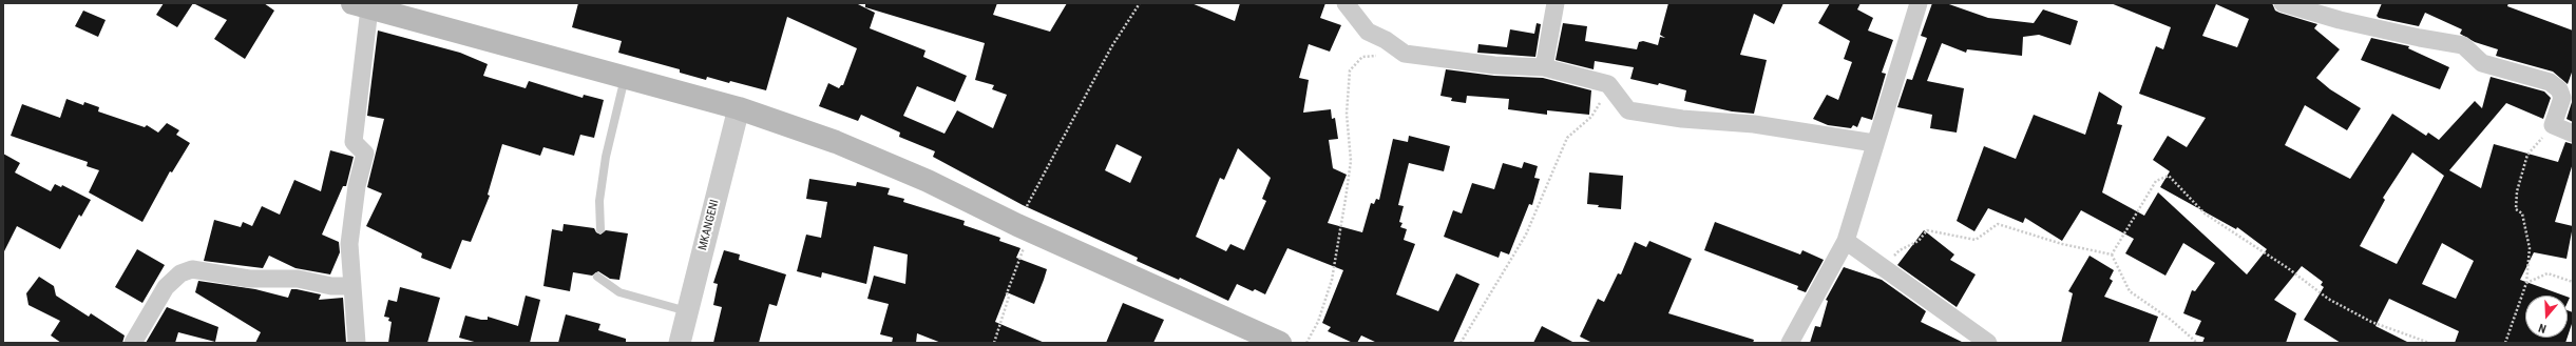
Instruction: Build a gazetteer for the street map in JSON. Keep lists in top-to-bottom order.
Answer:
{
  "streets": {
    "street": ["MKANGENI"]
  },
  "north": "bottom"
}
